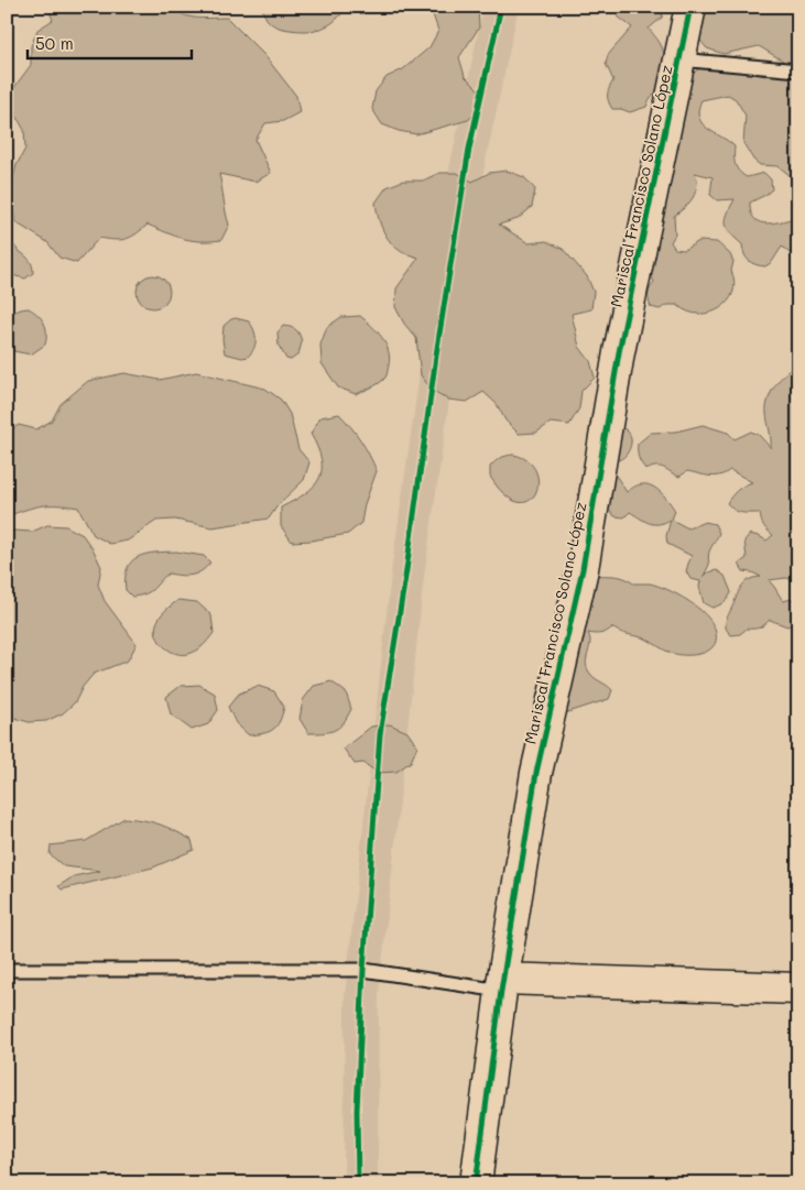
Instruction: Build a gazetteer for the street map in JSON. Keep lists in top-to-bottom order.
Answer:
{
  "streets": {
    "street": ["Mariscal Francisco Solano López"]
  },
  "scale_bar": "50 m"
}
